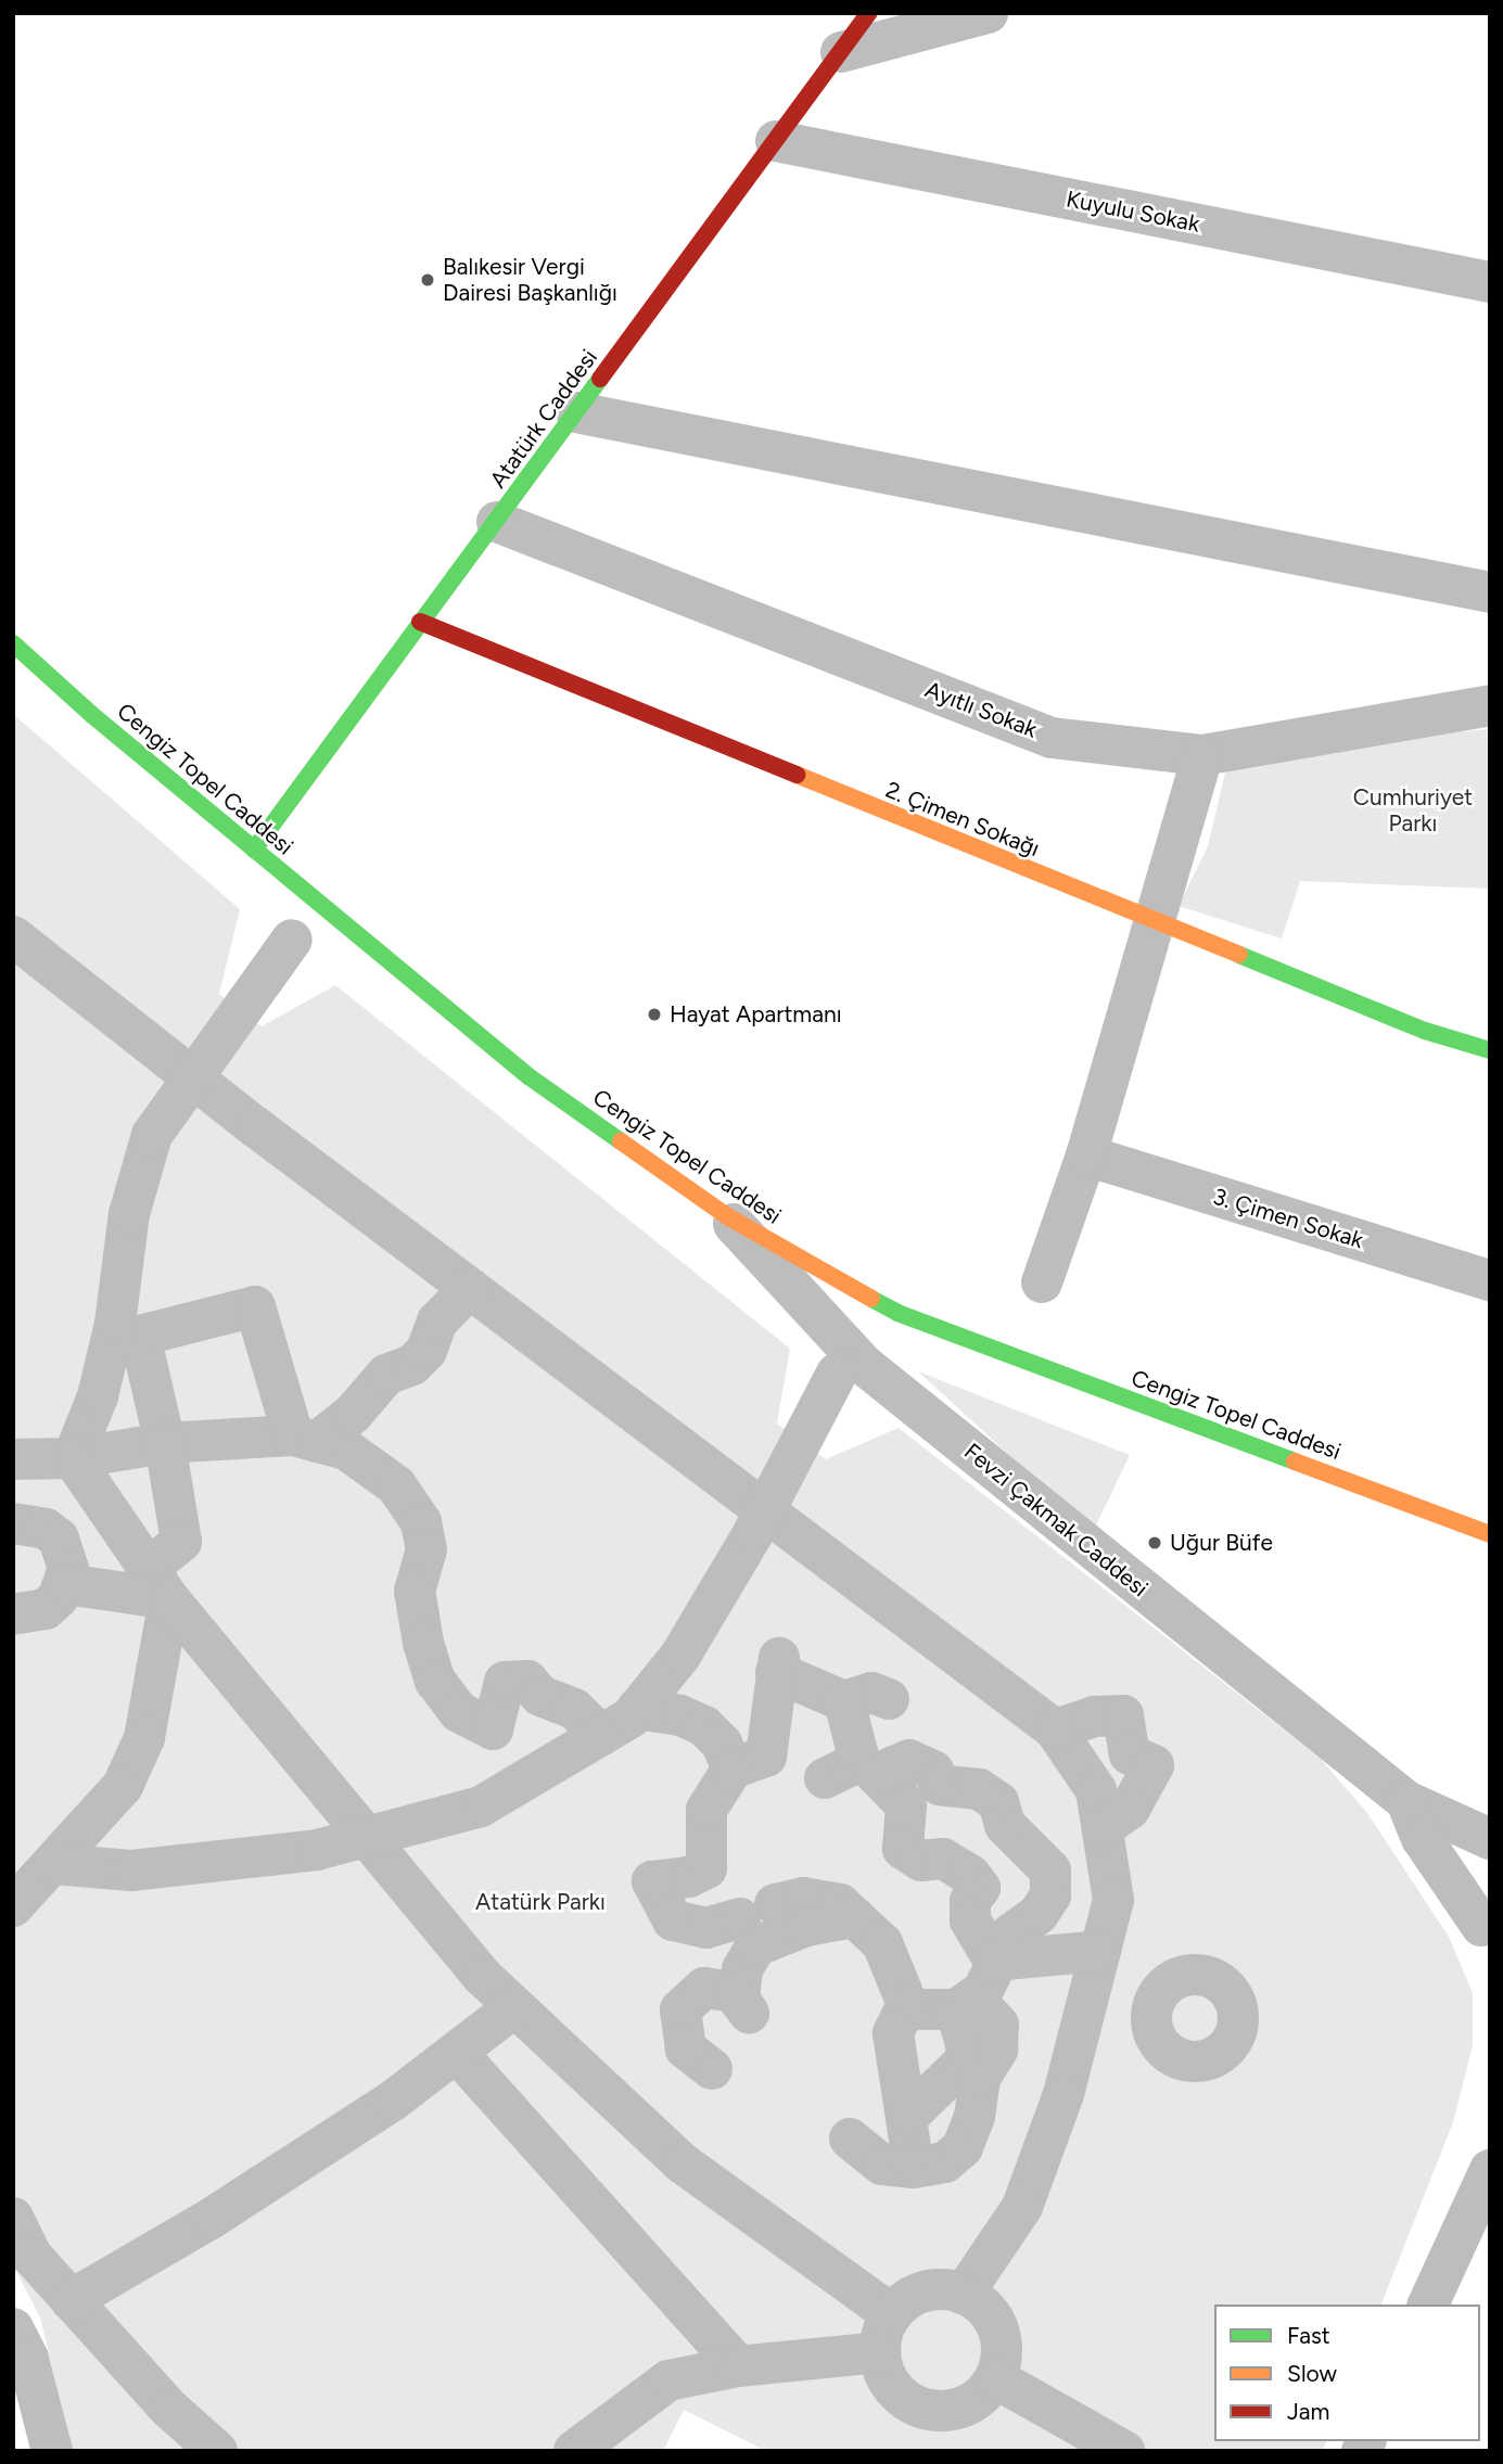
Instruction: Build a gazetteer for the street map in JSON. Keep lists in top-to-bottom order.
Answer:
{
  "streets": {
    "street": [
      "Kuyulu Sokak",
      "Atatürk Caddesi",
      "Ayıtlı Sokak",
      "Cengiz Topel Caddesi",
      "2. Çimen Sokağı",
      "3. Çimen Sokak",
      "Fevzi Çakmak Caddesi"
    ]
  },
  "crossings": [
    ["Kuyulu Sokak", "Atatürk Caddesi"],
    ["Atatürk Caddesi", "Ayıtlı Sokak"],
    ["Atatürk Caddesi", "Cengiz Topel Caddesi"],
    ["Atatürk Caddesi", "2. Çimen Sokağı"],
    ["Cengiz Topel Caddesi", "Fevzi Çakmak Caddesi"]
  ],
  "parks": ["Cumhuriyet Parkı", "Atatürk Parkı"],
  "places": ["Balıkesir Vergi Dairesi Başkanlığı", "Hayat Apartmanı", "Uğur Büfe"],
  "legend": ["Fast", "Slow", "Jam"]
}
